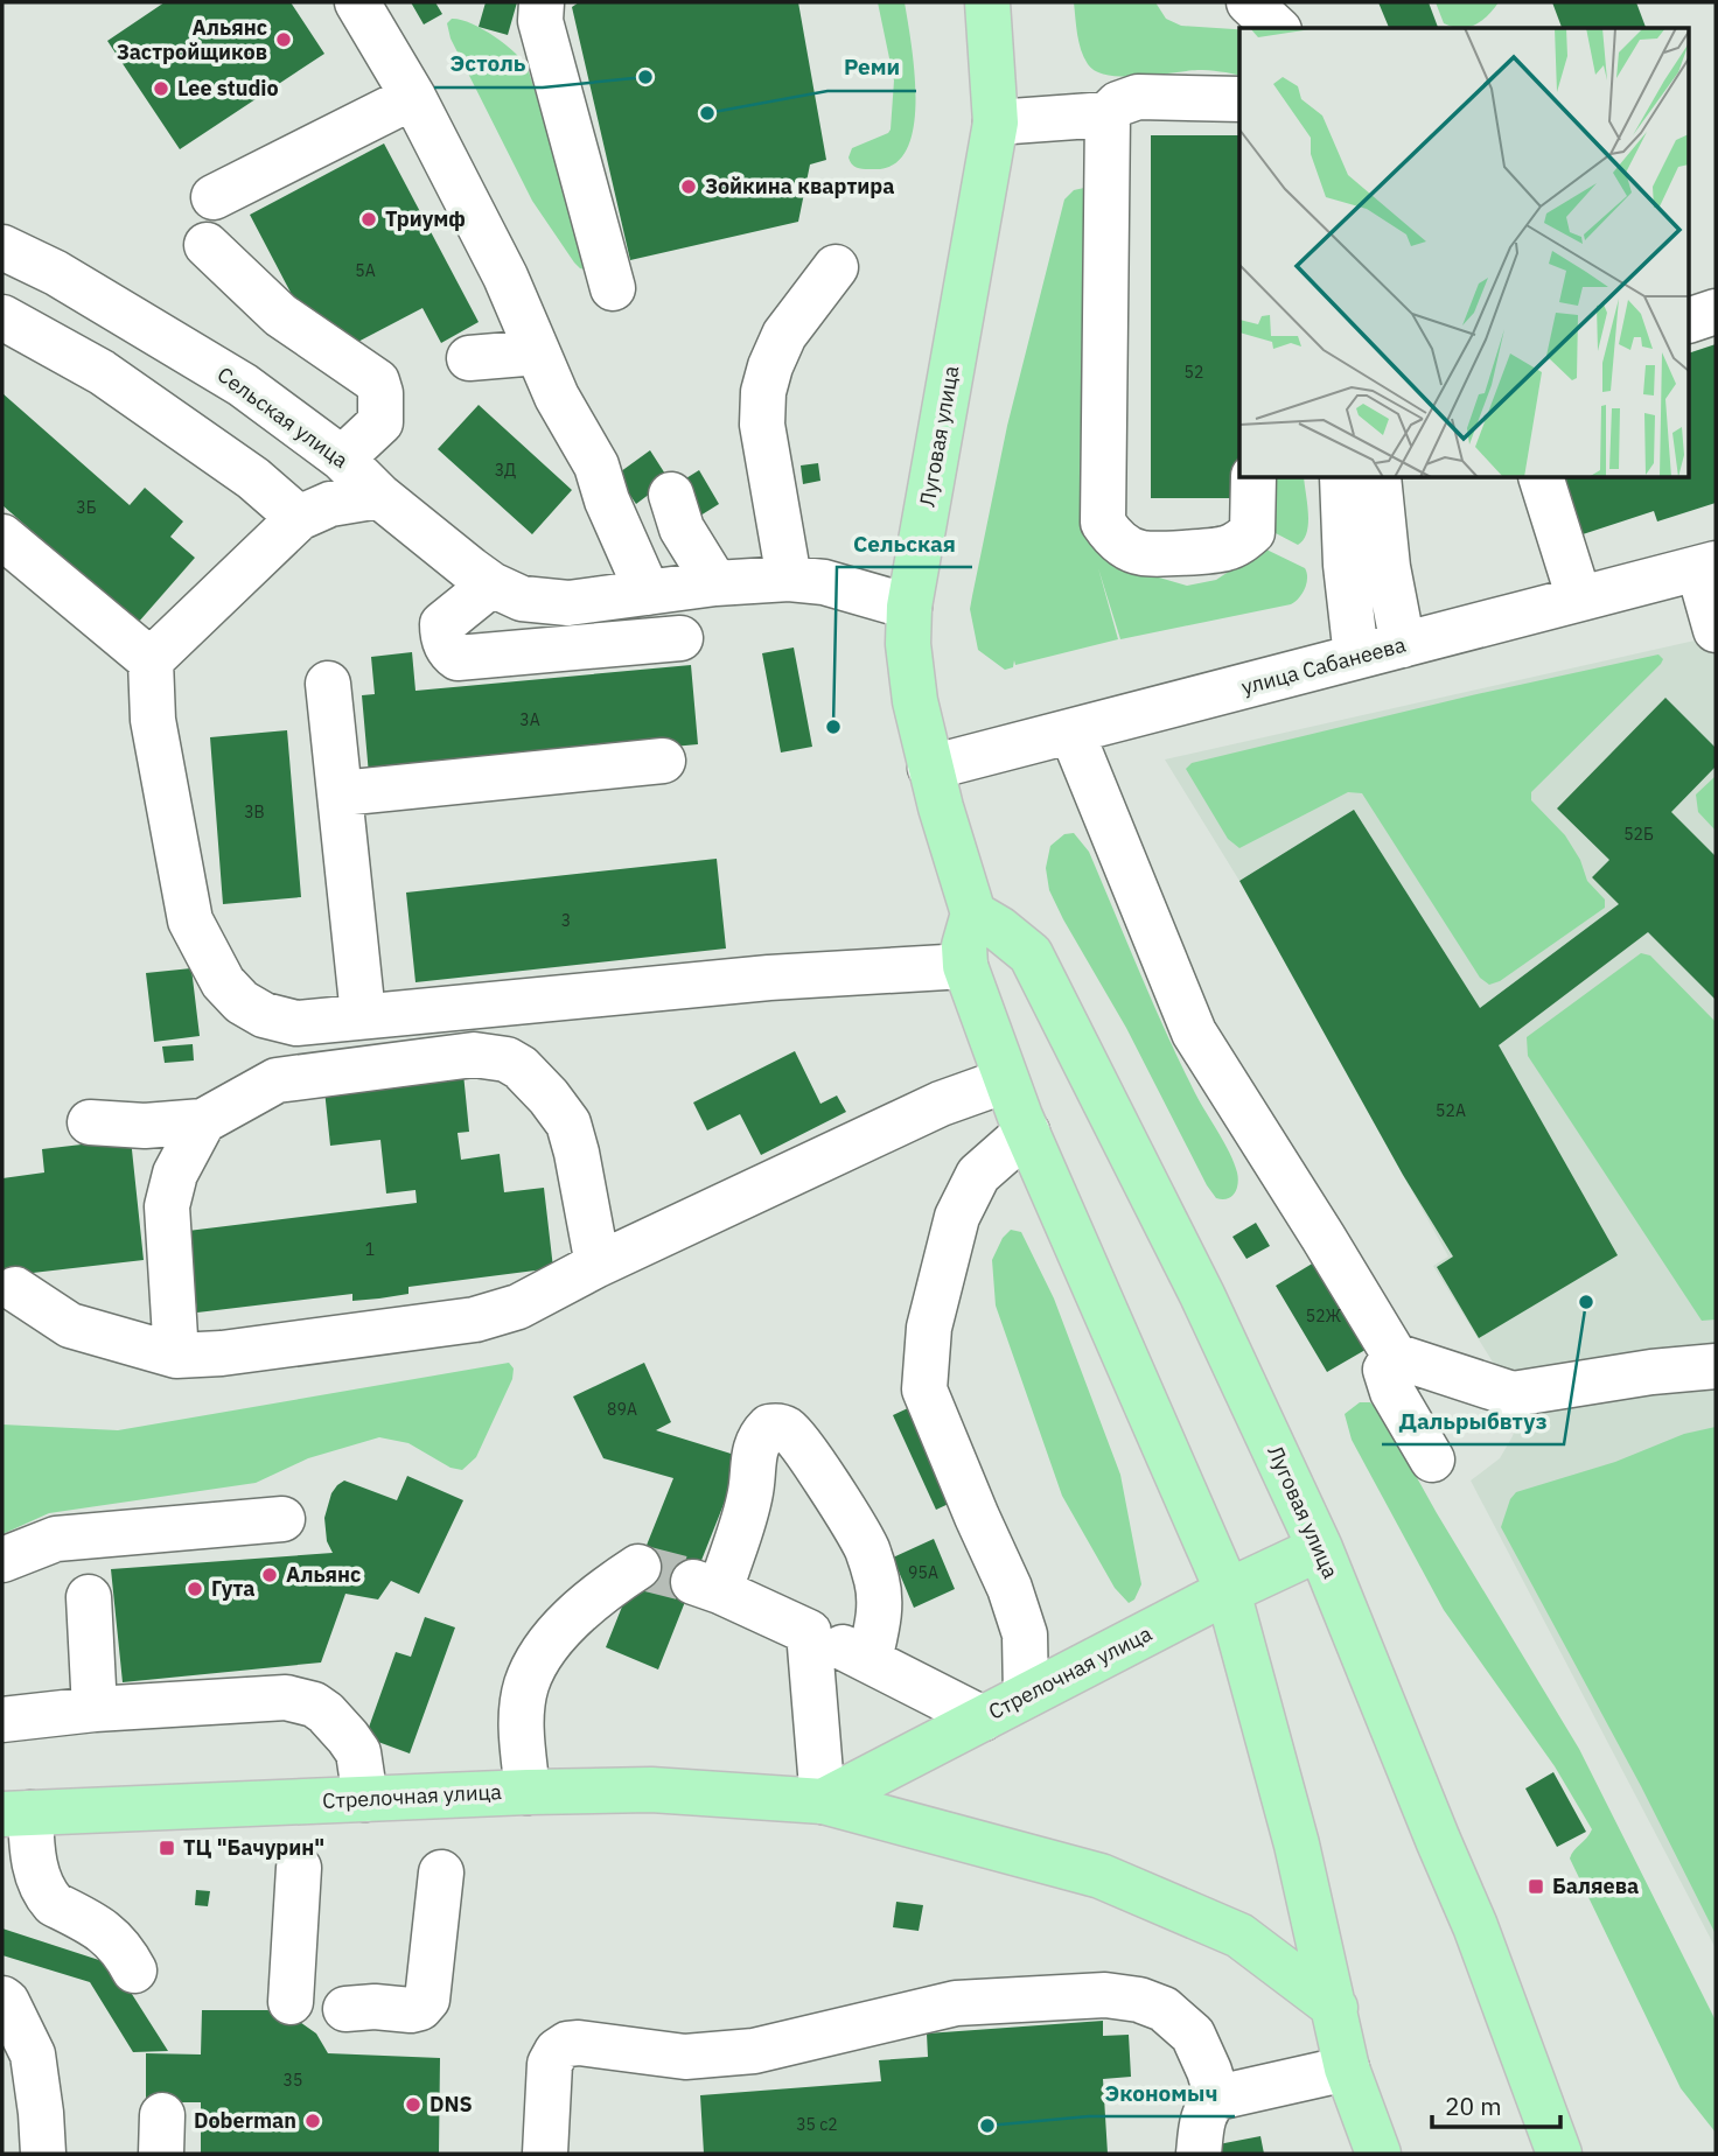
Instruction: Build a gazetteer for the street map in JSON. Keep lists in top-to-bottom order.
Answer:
{
  "streets": {
    "main road": ["Луговая улица", "Стрелочная улица"],
    "street": ["Сельская улица", "улица Сабанеева"]
  },
  "crossings": [
    ["Сельская улица", "Луговая улица"],
    ["Луговая улица", "улица Сабанеева"],
    ["Луговая улица", "Стрелочная улица"]
  ],
  "places": {
    "other": [
      "Альянс Застройщиков",
      "Эстоль",
      "Lee studio",
      "Реми",
      "Зойкина квартира",
      "Триумф",
      "Сельская",
      "Дальрыбвтуз",
      "Альянс",
      "Гута",
      "DNS",
      "Doberman",
      "Экономыч"
    ],
    "transit": ["ТЦ \"Бачурин\"", "Баляева"]
  },
  "house_numbers": [
    "5А",
    "52",
    "3Д",
    "3Б",
    "3А",
    "3В",
    "52Б",
    "3",
    "52А",
    "1",
    "52Ж",
    "89А",
    "95А",
    "35",
    "35 с2"
  ],
  "scale_bar": "20 m"
}
